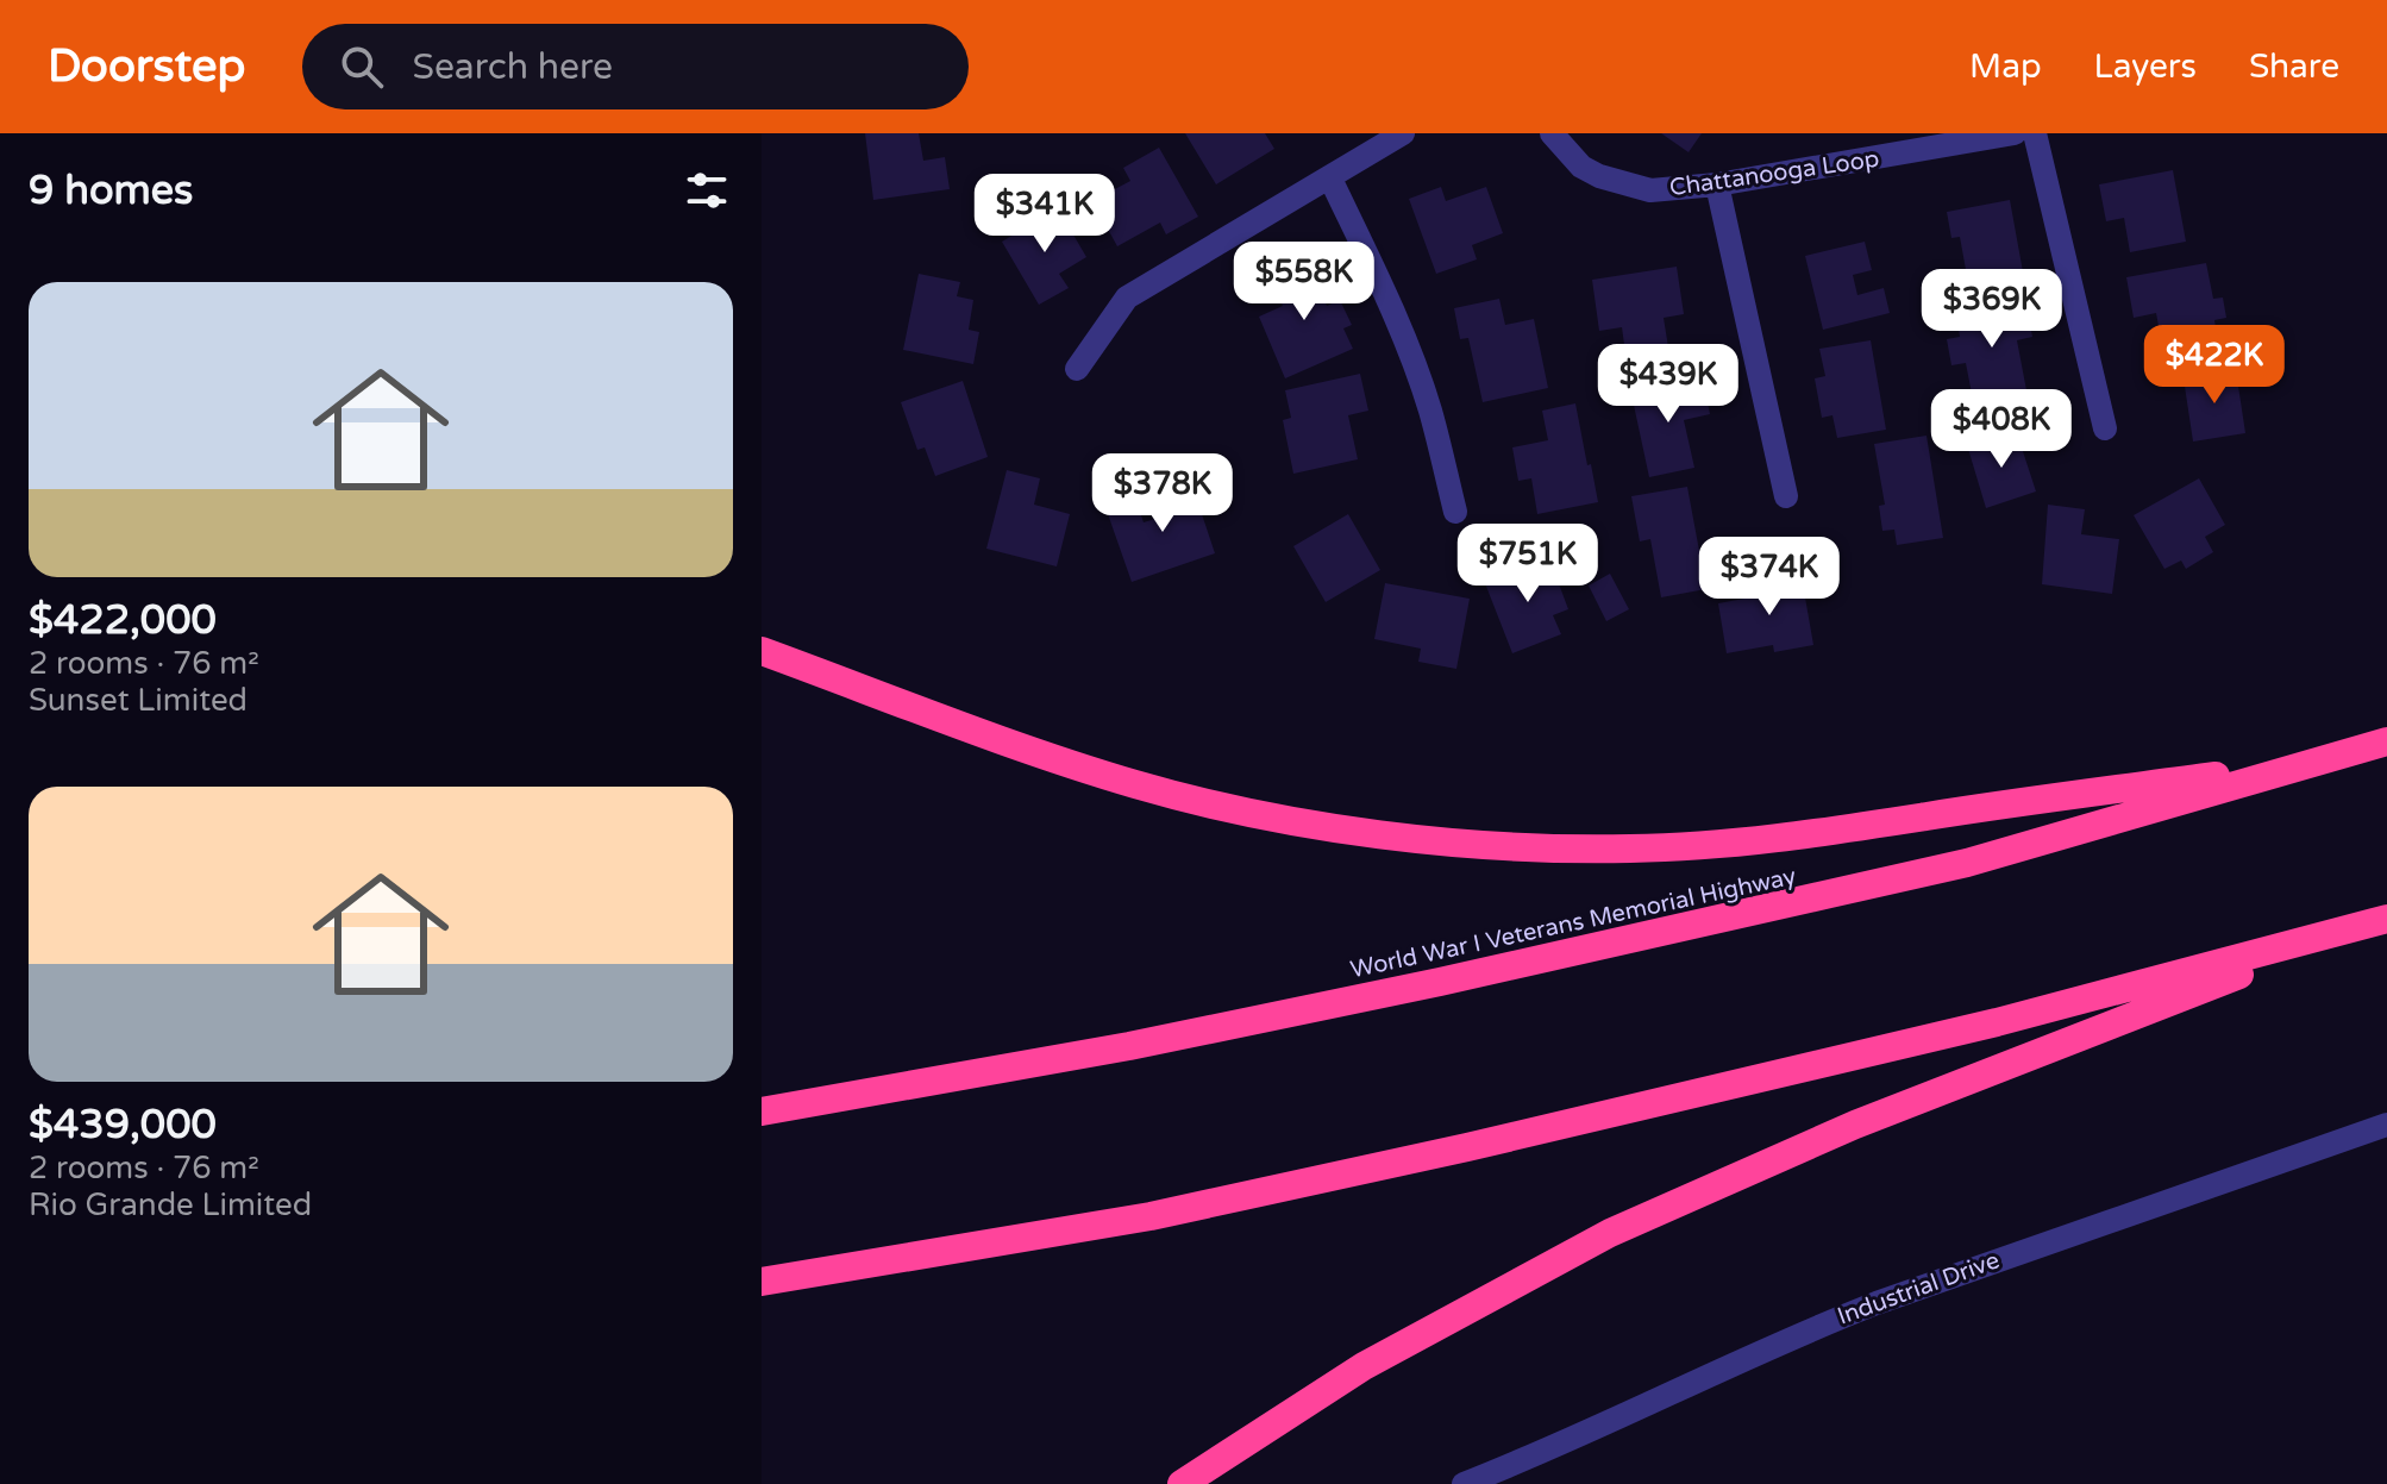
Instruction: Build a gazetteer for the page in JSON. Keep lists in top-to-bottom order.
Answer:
{
  "streets": {
    "highway": ["World War I Veterans Memorial Highway"],
    "street": ["Chattanooga Loop", "Industrial Drive"]
  },
  "page": {
    "header": "Doorstep",
    "search": "Search here",
    "nav": ["Map", "Layers", "Share"],
    "heading": "9 homes",
    "price": [
      "$341K",
      "$558K",
      "$369K",
      "$422K",
      "$439K",
      "$408K",
      "$378K",
      "$751K",
      "$374K"
    ],
    "list": [
      {
        "name": "$422,000",
        "note": "2 rooms · 76 m² · Sunset Limited"
      },
      {
        "name": "$439,000",
        "note": "2 rooms · 76 m² · Rio Grande Limited"
      }
    ]
  }
}
